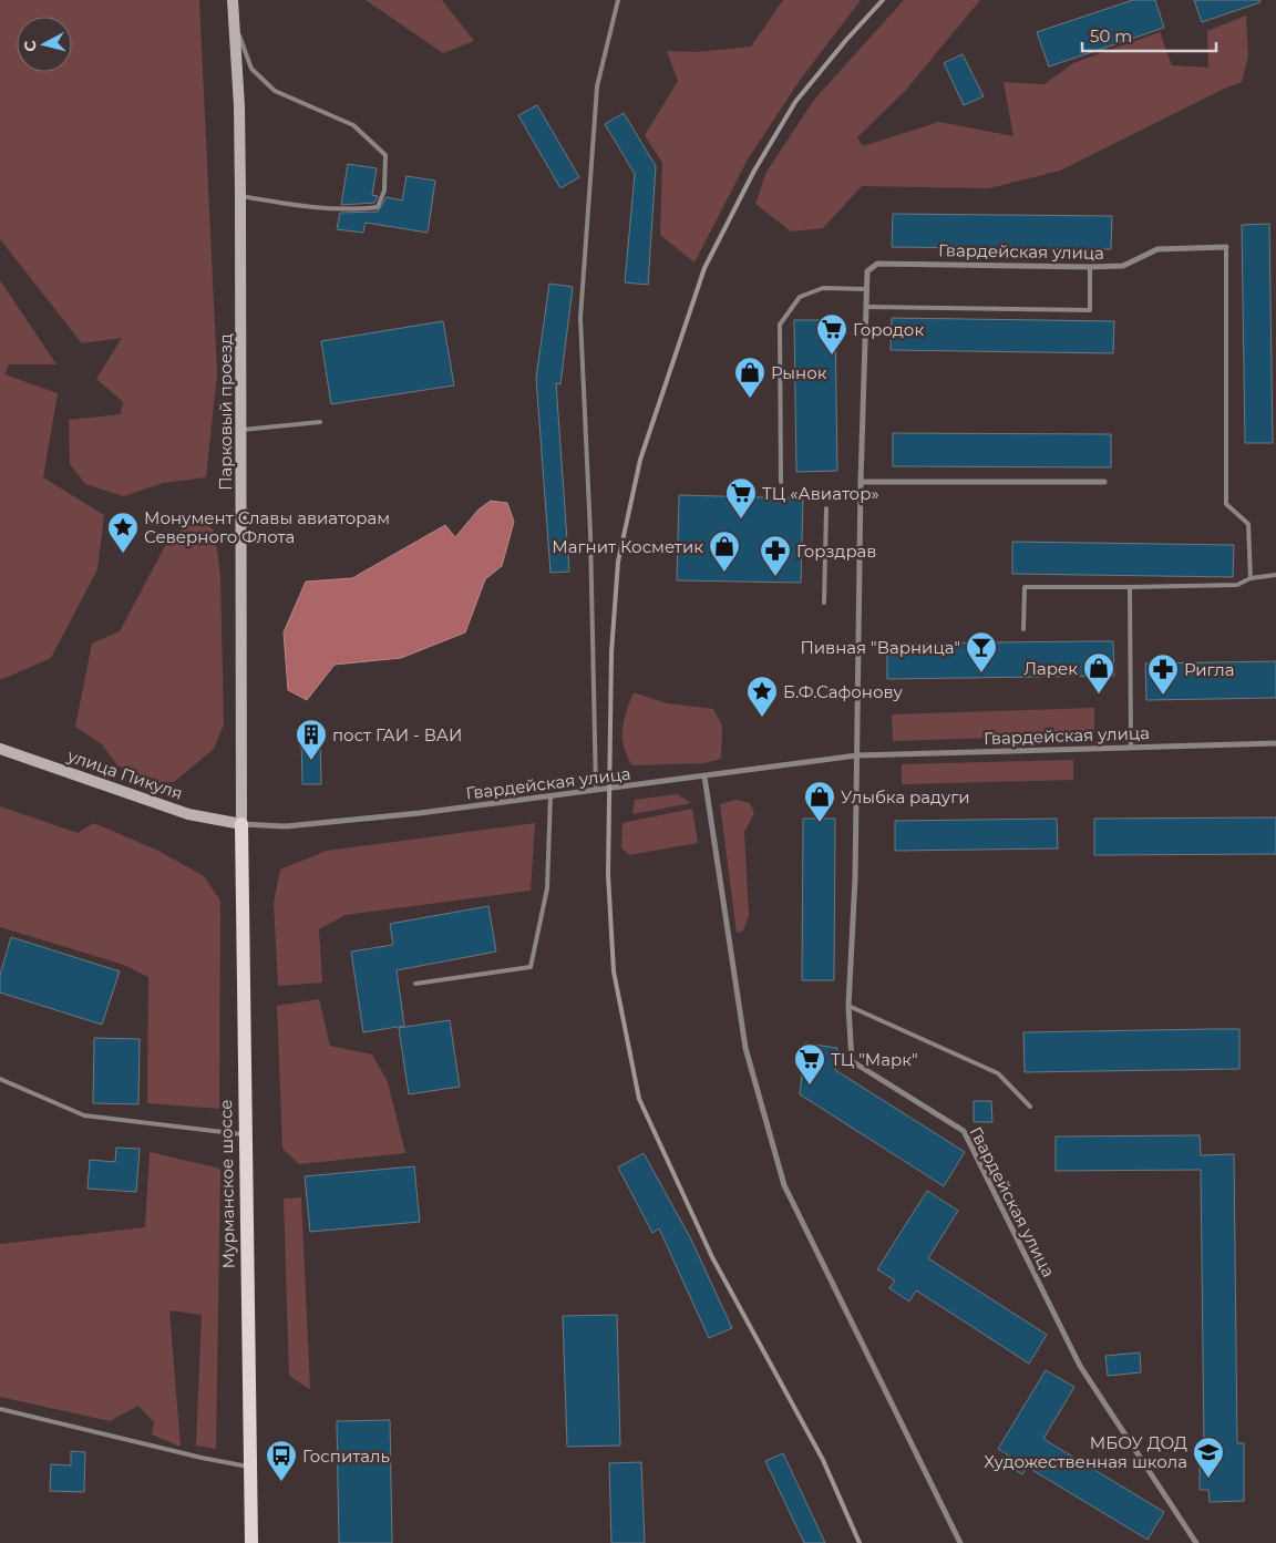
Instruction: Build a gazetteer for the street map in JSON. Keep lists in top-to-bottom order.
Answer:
{
  "streets": {
    "main road": ["Парковый проезд", "улица Пикуля", "Мурманское шоссе"],
    "street": ["Гвардейская улица"]
  },
  "crossings": [
    ["Гвардейская улица", "Парковый проезд"],
    ["Гвардейская улица", "улица Пикуля"],
    ["Гвардейская улица", "Мурманское шоссе"],
    ["Парковый проезд", "улица Пикуля"],
    ["Парковый проезд", "Мурманское шоссе"],
    ["улица Пикуля", "Мурманское шоссе"]
  ],
  "places": {
    "supermarket": ["Городок", "ТЦ «Авиатор»", "ТЦ \"Марк\""],
    "shop": [
      "Рынок",
      "Магнит Косметик",
      "Ларек",
      "Улыбка радуги"
    ],
    "place": ["Монумент Славы авиаторам Северного Флота", "Б.Ф.Сафонову"],
    "pharmacy": ["Горздрав", "Ригла"],
    "bar": ["Пивная \"Варница\""],
    "building": ["пост ГАИ - ВАИ"],
    "school or university": ["МБОУ ДОД Художественная школа"],
    "bus stop": ["Госпиталь"]
  },
  "scale_bar": "50 m",
  "north": "left"
}
